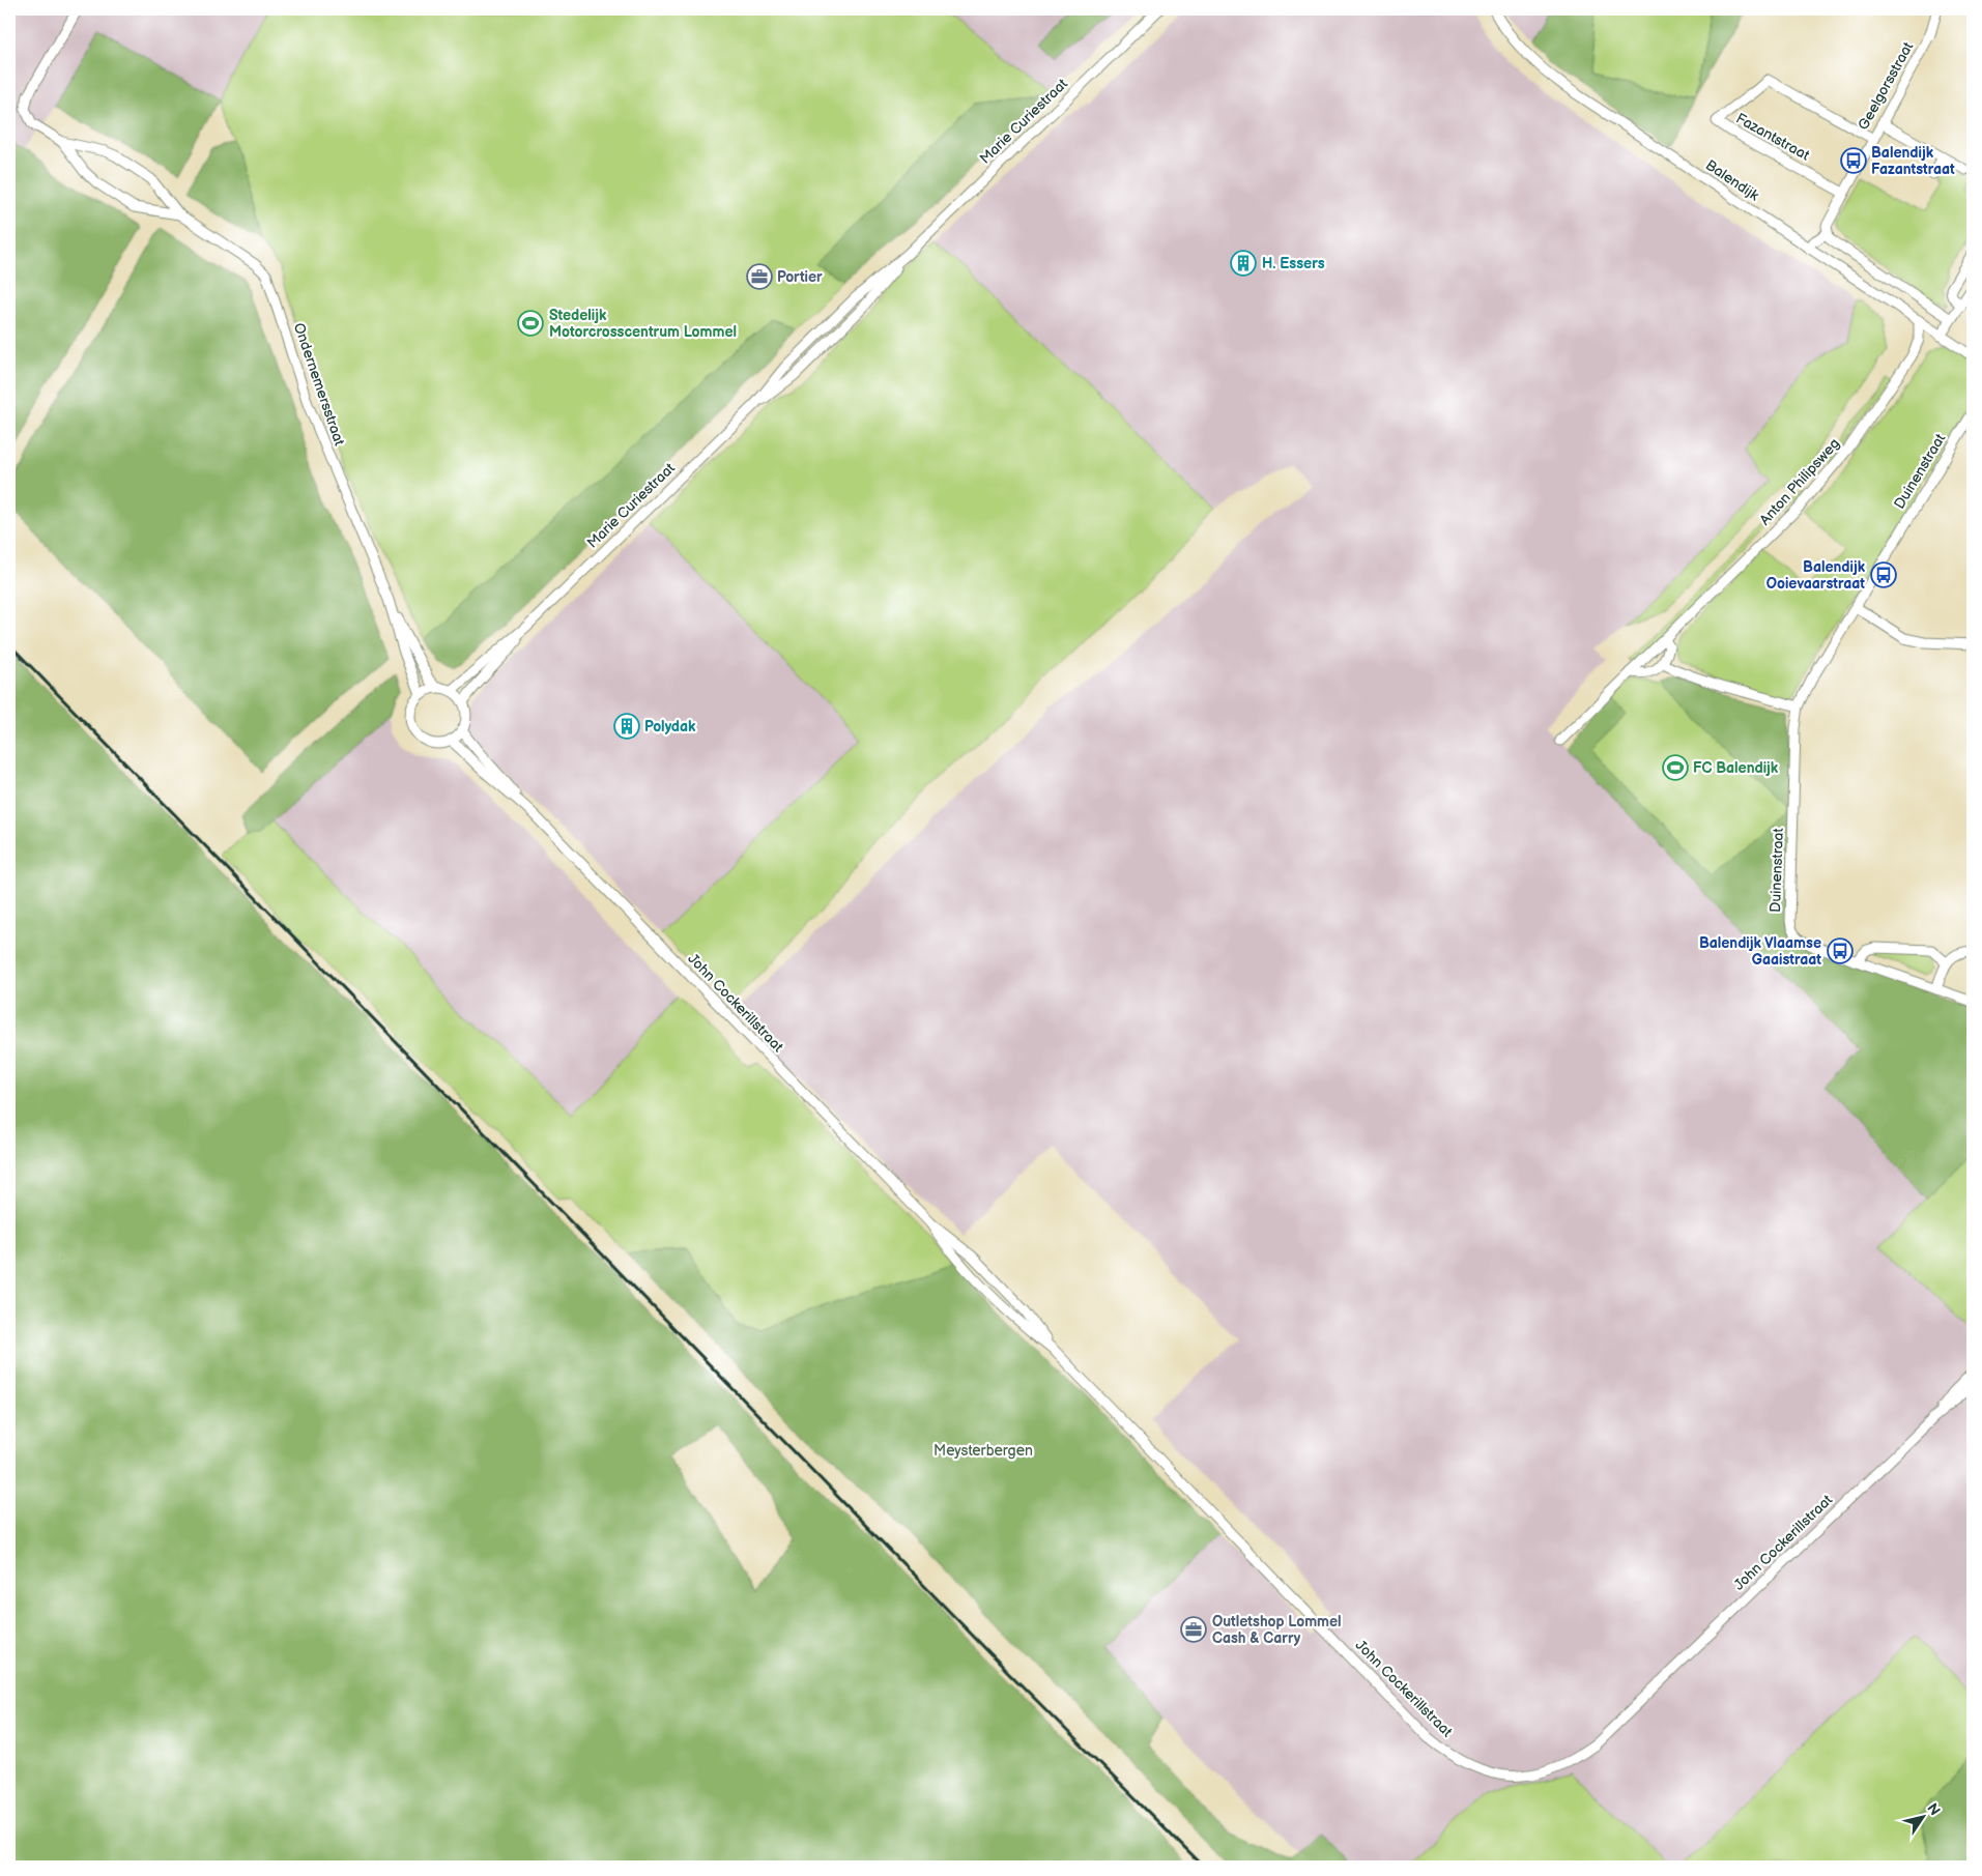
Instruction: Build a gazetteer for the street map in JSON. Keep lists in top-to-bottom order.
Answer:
{
  "streets": {
    "street": [
      "Geelgorsstraat",
      "Marie Curiestraat",
      "Fazantstraat",
      "Balendijk",
      "Ondernemersstraat",
      "Duinenstraat",
      "Anton Philipsweg",
      "John Cockerillstraat"
    ]
  },
  "crossings": [
    ["Geelgorsstraat", "Fazantstraat"],
    ["Balendijk", "Anton Philipsweg"],
    ["Ondernemersstraat", "John Cockerillstraat"]
  ],
  "parks": ["Meysterbergen"],
  "places": {
    "bus stop": ["Balendijk Fazantstraat", "Balendijk Ooievaarstraat", "Balendijk Vlaamse Gaaistraat"],
    "building": ["H. Essers", "Polydak"],
    "office": ["Portier", "Outletshop Lommel Cash & Carry"],
    "sports": ["Stedelijk Motorcrosscentrum Lommel", "FC Balendijk"]
  },
  "north": "top right"
}
